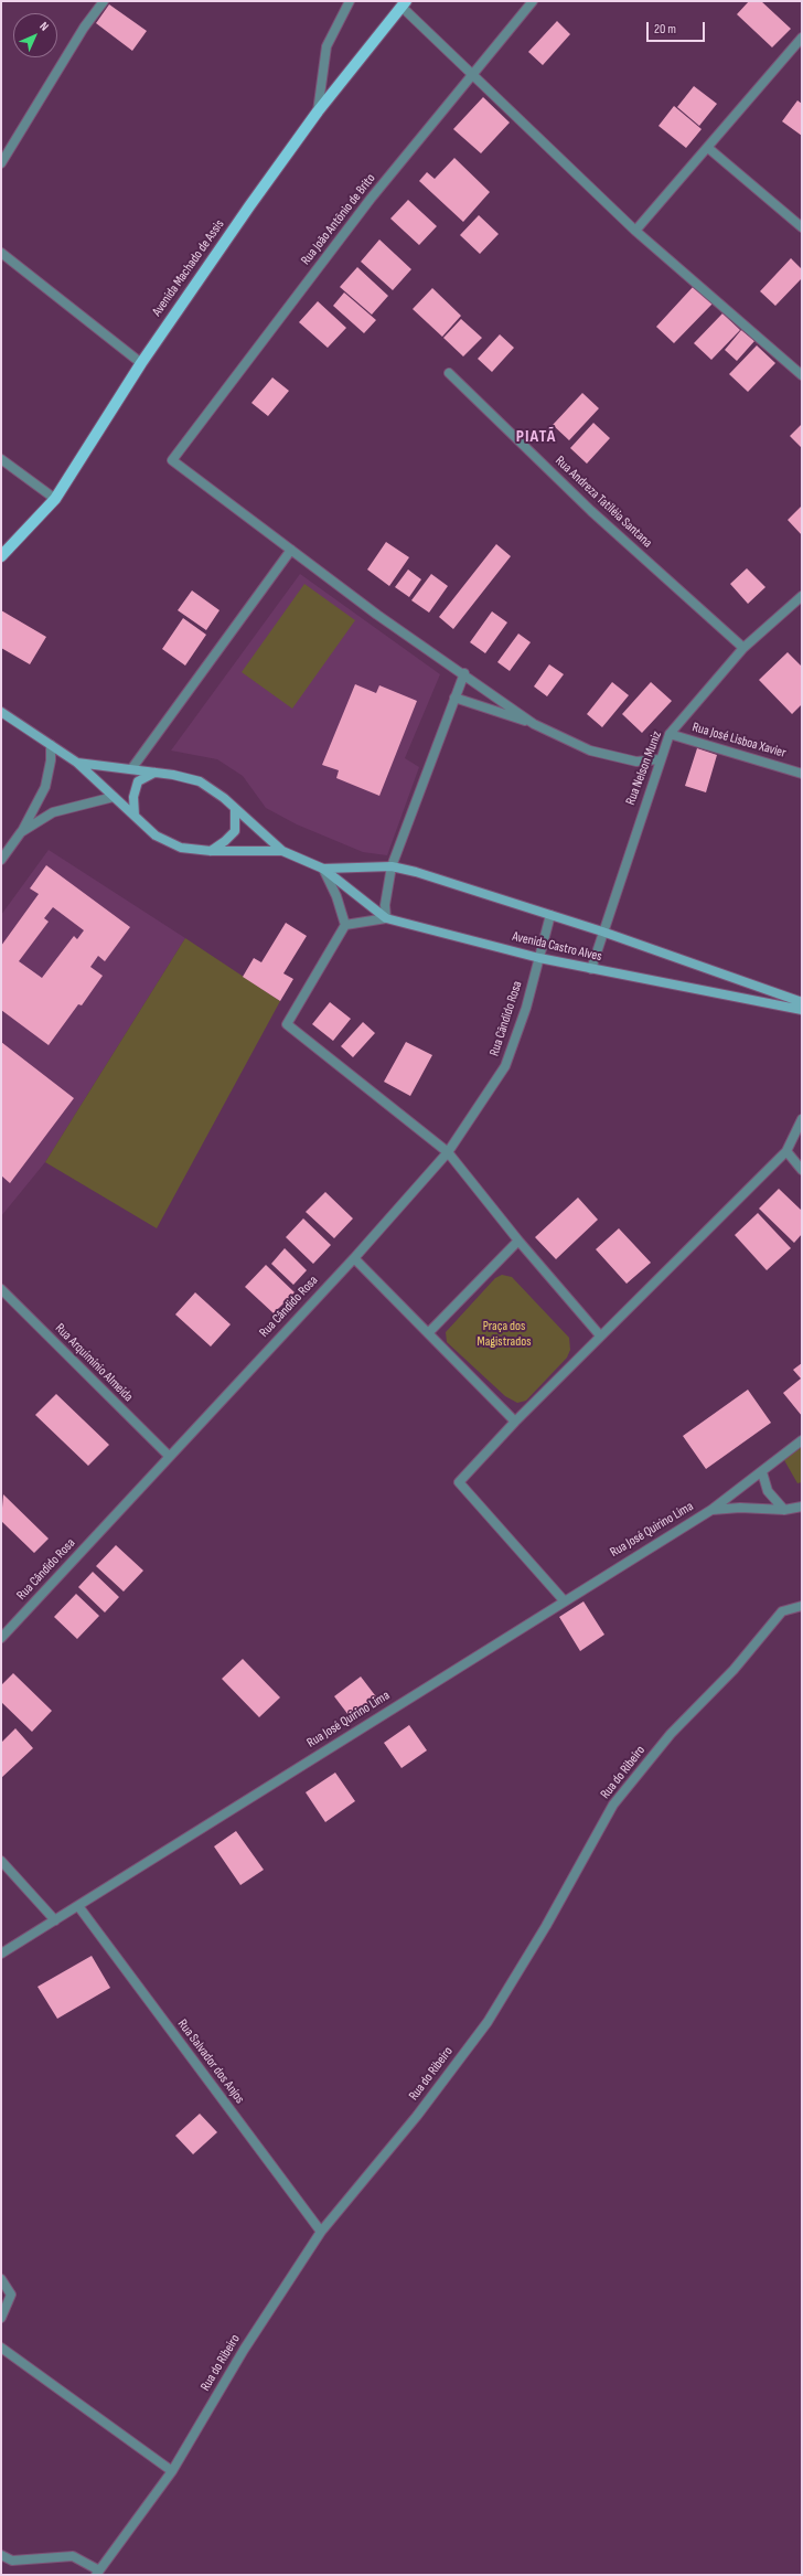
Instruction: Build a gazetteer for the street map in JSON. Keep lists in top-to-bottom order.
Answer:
{
  "streets": {
    "main road": ["Avenida Machado de Assis"],
    "street": [
      "Rua João Antônio de Brito",
      "Rua Andreza Tatiléia Santana",
      "Rua José Lisboa Xavier",
      "Rua Nelson Muniz",
      "Avenida Castro Alves",
      "Rua Cândido Rosa",
      "Rua Arquimínio Almeida",
      "Rua José Quirino Lima",
      "Rua do Ribeiro",
      "Rua Salvador dos Anjos"
    ]
  },
  "crossings": [
    ["Rua Andreza Tatiléia Santana", "Rua Nelson Muniz"],
    ["Rua José Lisboa Xavier", "Rua Nelson Muniz"],
    ["Rua Nelson Muniz", "Avenida Castro Alves"],
    ["Avenida Castro Alves", "Rua Cândido Rosa"],
    ["Rua Cândido Rosa", "Rua Arquimínio Almeida"],
    ["Rua José Quirino Lima", "Rua Salvador dos Anjos"],
    ["Rua do Ribeiro", "Rua Salvador dos Anjos"]
  ],
  "districts": ["PIATÃ"],
  "parks": ["Praça dos Magistrados"],
  "scale_bar": "20 m",
  "north": "top right"
}
